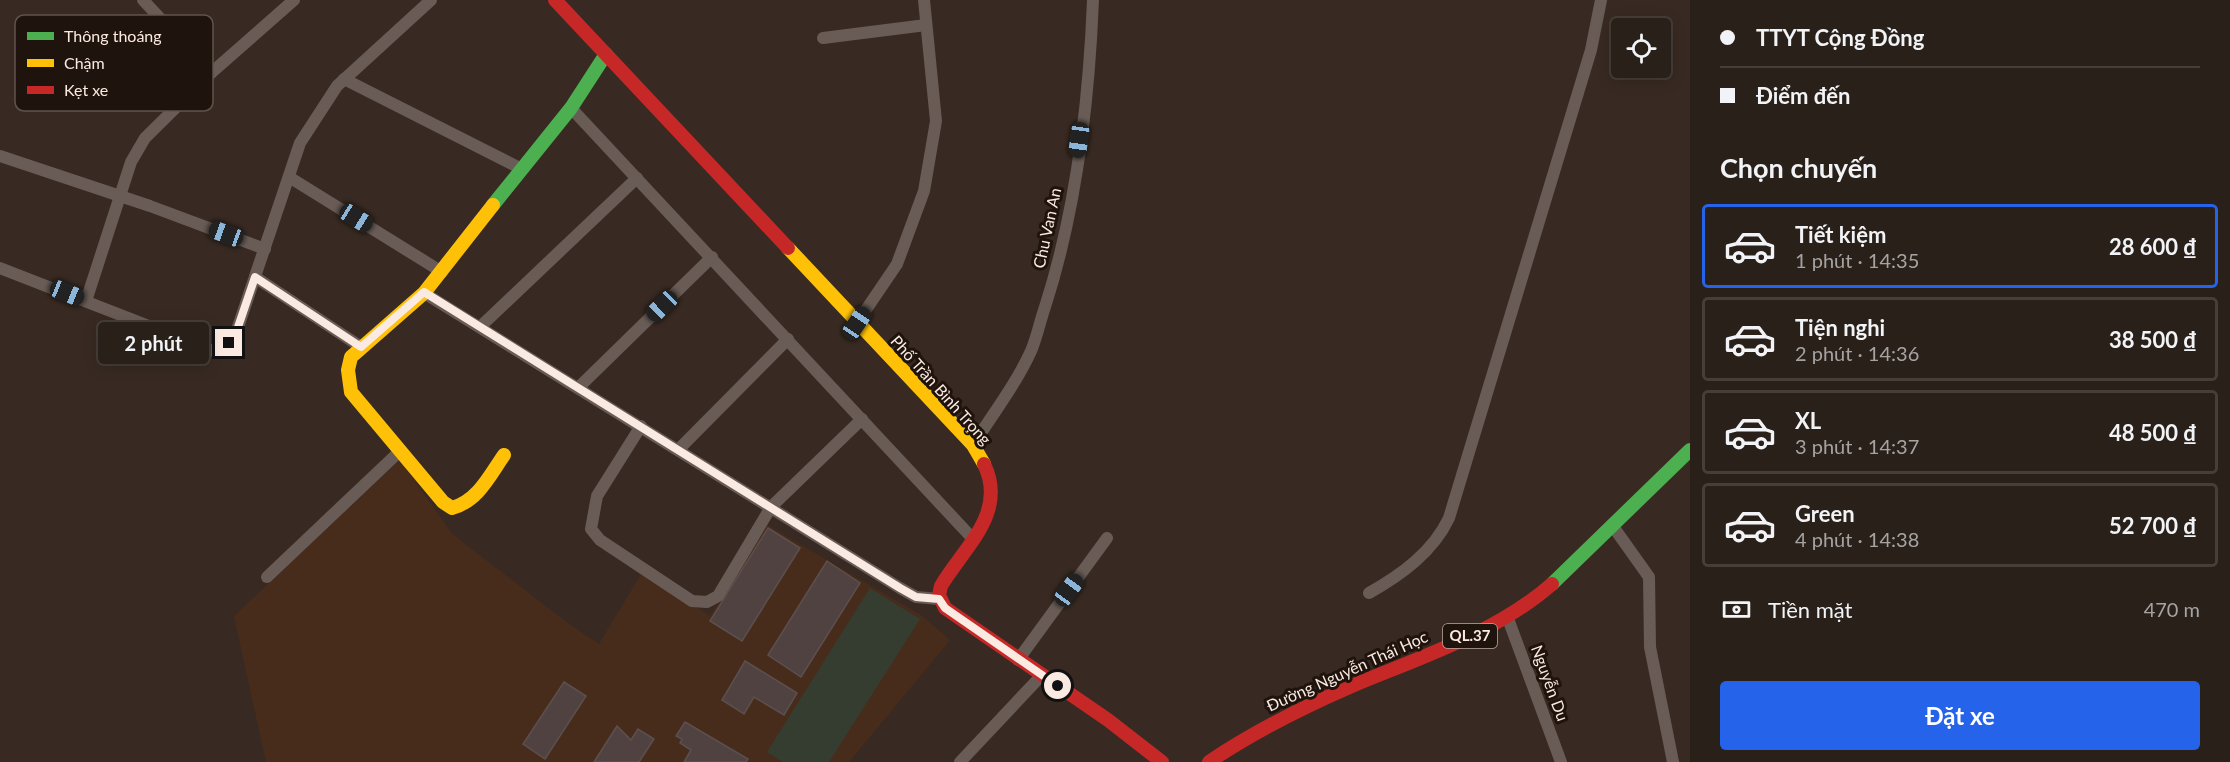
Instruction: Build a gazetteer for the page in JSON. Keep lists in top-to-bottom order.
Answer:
{
  "streets": {
    "main road": ["Phố Trần Bình Trọng", "QL.37", "Đường Nguyễn Thái Học"],
    "street": ["Chu Van An", "Nguyễn Du"]
  },
  "crossings": [
    ["Chu Van An", "Phố Trần Bình Trọng"],
    ["Đường Nguyễn Thái Học", "Nguyễn Du"]
  ],
  "legend": ["Thông thoáng", "Chậm", "Kẹt xe"],
  "page": {
    "banner": ["TTYT Cộng Đồng", "Điểm đến"],
    "heading": "Chọn chuyến",
    "list": [
      {
        "name": "Tiết kiệm",
        "note": "1 phút · 14:35",
        "value": "28 600 ₫"
      },
      {
        "name": "Tiện nghi",
        "note": "2 phút · 14:36",
        "value": "38 500 ₫"
      },
      {
        "name": "XL",
        "note": "3 phút · 14:37",
        "value": "48 500 ₫"
      },
      {
        "name": "Green",
        "note": "4 phút · 14:38",
        "value": "52 700 ₫"
      }
    ],
    "bubble": "2 phút",
    "pay": ["Tiền mặt", "470 m"],
    "buttons": "Đặt xe"
  }
}
